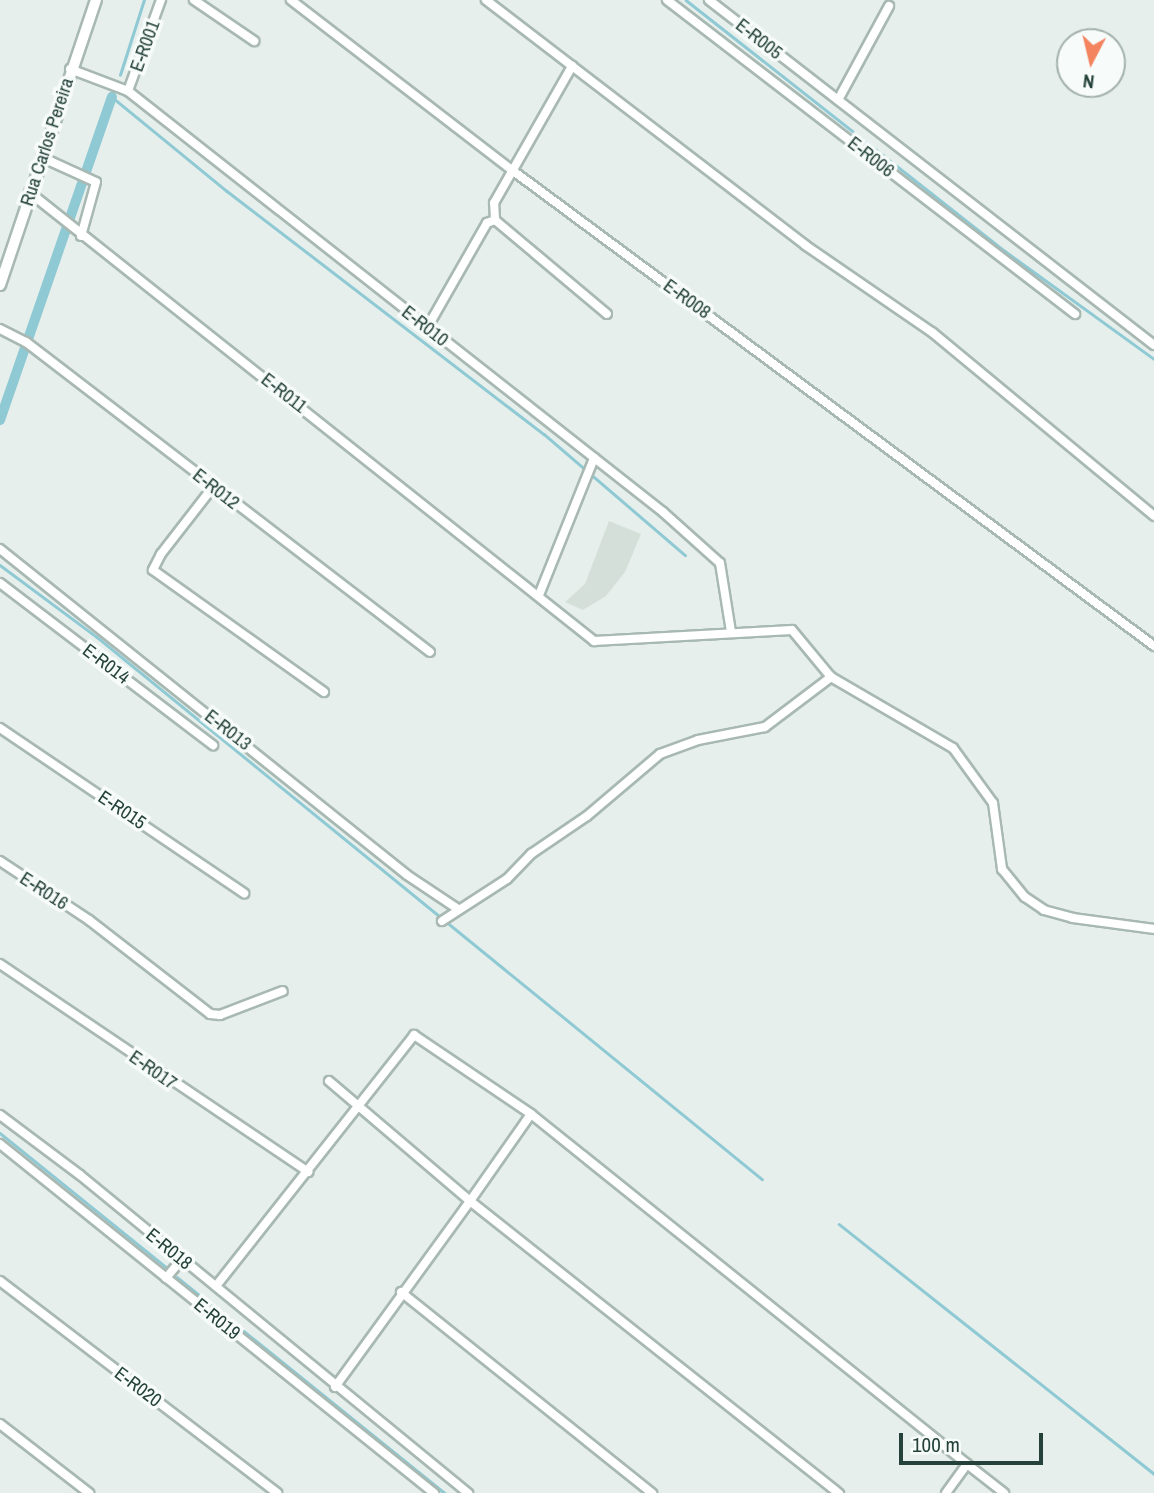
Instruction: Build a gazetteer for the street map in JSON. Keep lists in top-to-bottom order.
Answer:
{
  "streets": {
    "street": [
      "E-R005",
      "E-R001",
      "Rua Carlos Pereira",
      "E-R006",
      "E-R008",
      "E-R010",
      "E-R011",
      "E-R012",
      "E-R014",
      "E-R013",
      "E-R015",
      "E-R016",
      "E-R017",
      "E-R018",
      "E-R019",
      "E-R020"
    ]
  },
  "crossings": [
    ["E-R001", "E-R010"],
    ["Rua Carlos Pereira", "E-R010"],
    ["Rua Carlos Pereira", "E-R011"],
    ["E-R010", "E-R011"]
  ],
  "scale_bar": "100 m",
  "north": "bottom"
}
